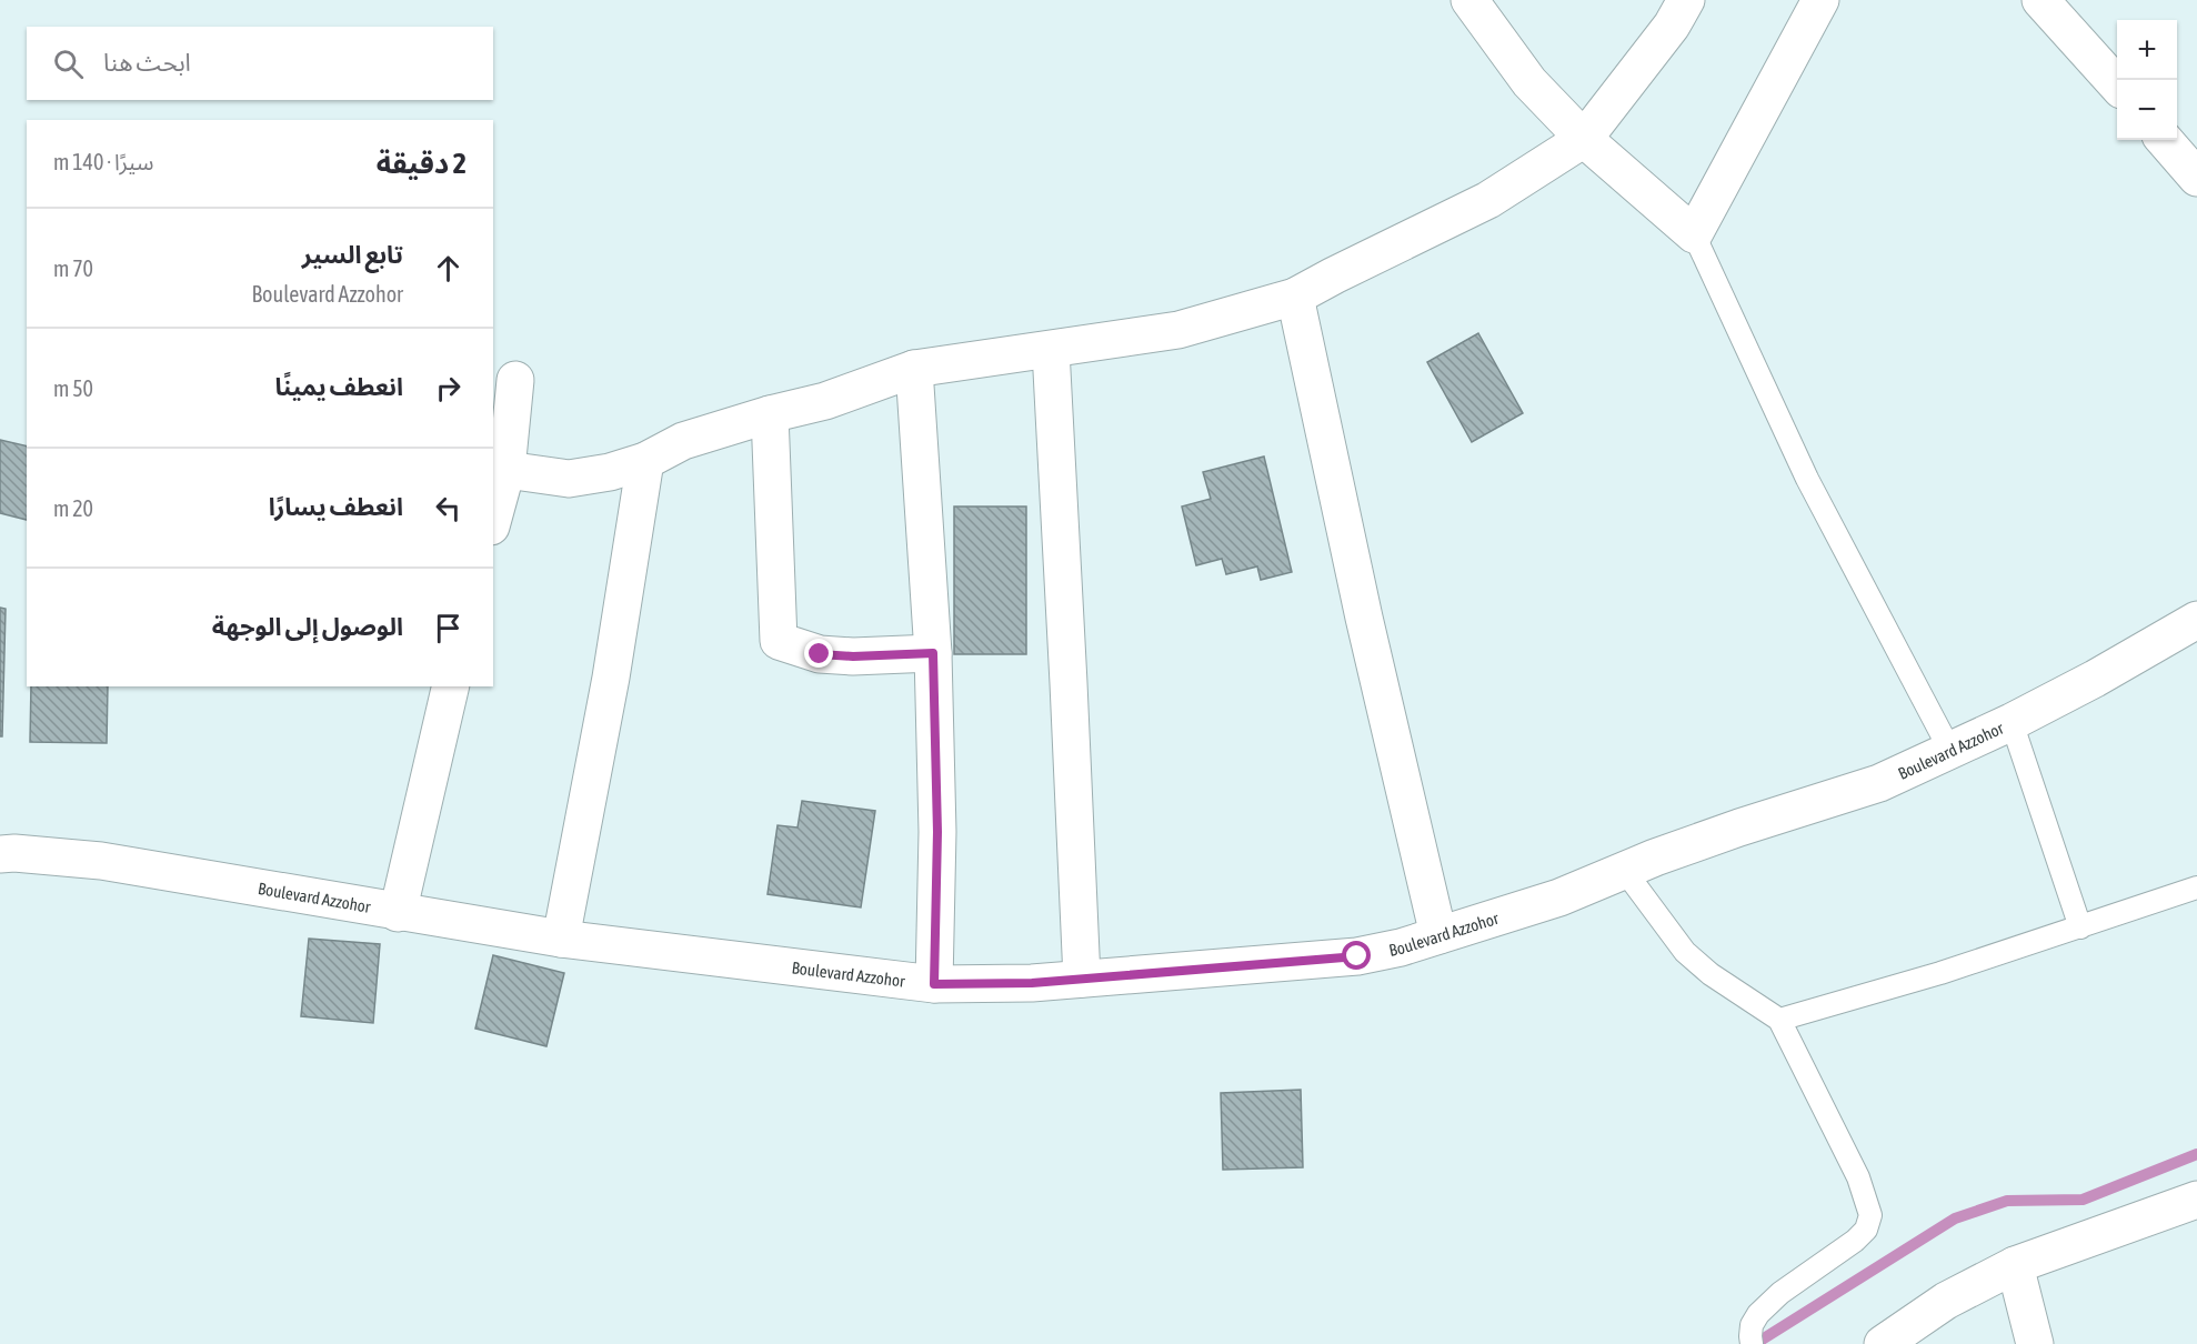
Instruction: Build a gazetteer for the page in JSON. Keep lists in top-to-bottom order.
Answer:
{
  "streets": {
    "street": ["Boulevard Azzohor"]
  },
  "page": {
    "map_buttons": ["+", "−"],
    "search": "ابحث هنا",
    "heading": ["2 دقيقة", "سيرًا · 140 m"],
    "list": [
      ["تابع السير", "Boulevard Azzohor", "70 m"],
      ["انعطف يمينًا", "50 m"],
      ["انعطف يسارًا", "20 m"],
      "الوصول إلى الوجهة"
    ]
  }
}
